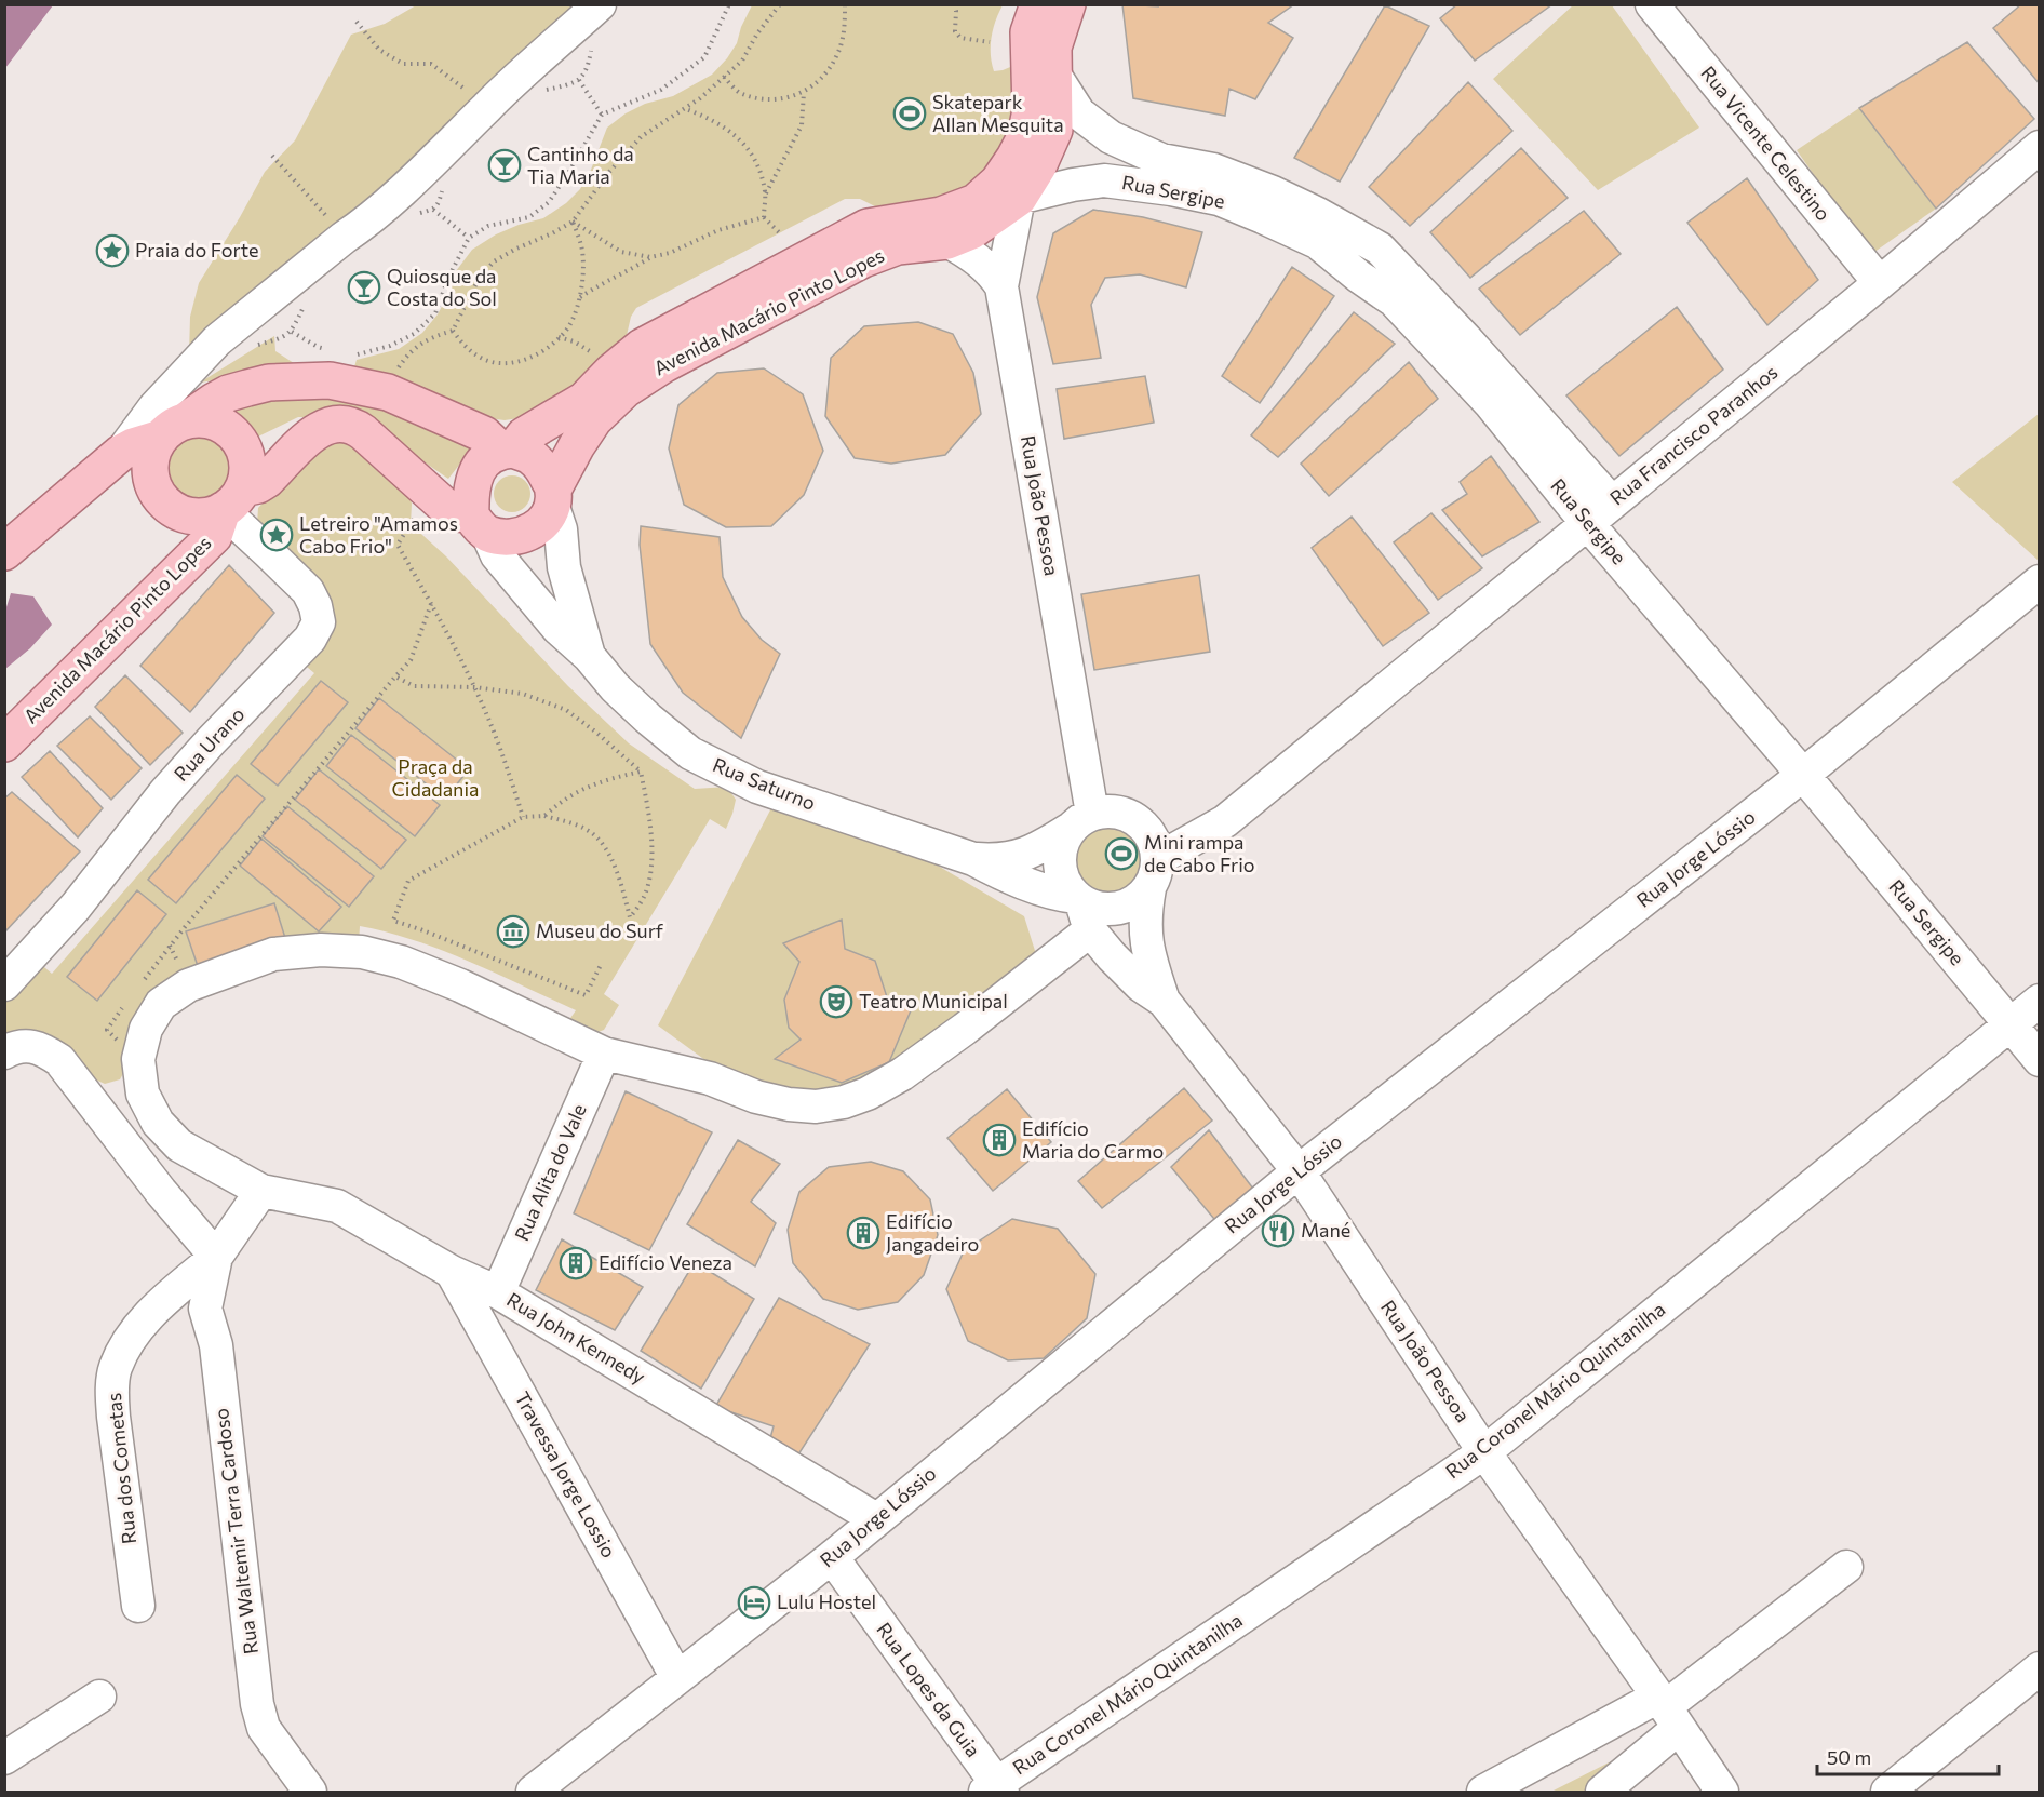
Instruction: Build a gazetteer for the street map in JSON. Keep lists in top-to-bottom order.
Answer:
{
  "streets": {
    "main road": ["Avenida Macário Pinto Lopes"],
    "street": [
      "Rua Vicente Celestino",
      "Rua Sergipe",
      "Rua Francisco Paranhos",
      "Rua João Pessoa",
      "Rua Urano",
      "Rua Saturno",
      "Rua Jorge Lóssio",
      "Rua Alita do Vale",
      "Rua John Kennedy",
      "Rua Coronel Mário Quintanilha",
      "Rua dos Cometas",
      "Travessa Jorge Lossio",
      "Rua Waltemir Terra Cardoso",
      "Rua Lopes da Guia"
    ]
  },
  "crossings": [
    ["Rua Vicente Celestino", "Rua Francisco Paranhos"],
    ["Rua Sergipe", "Avenida Macário Pinto Lopes"],
    ["Rua Sergipe", "Rua Francisco Paranhos"],
    ["Rua Sergipe", "Rua João Pessoa"],
    ["Rua Sergipe", "Rua Jorge Lóssio"],
    ["Rua Sergipe", "Rua Coronel Mário Quintanilha"],
    ["Avenida Macário Pinto Lopes", "Rua João Pessoa"],
    ["Avenida Macário Pinto Lopes", "Rua Urano"],
    ["Avenida Macário Pinto Lopes", "Rua Saturno"],
    ["Rua Francisco Paranhos", "Rua João Pessoa"],
    ["Rua Francisco Paranhos", "Rua Saturno"],
    ["Rua João Pessoa", "Rua Saturno"],
    ["Rua João Pessoa", "Rua Jorge Lóssio"],
    ["Rua João Pessoa", "Rua Coronel Mário Quintanilha"],
    ["Rua Jorge Lóssio", "Rua John Kennedy"],
    ["Rua Jorge Lóssio", "Travessa Jorge Lossio"],
    ["Rua Jorge Lóssio", "Rua Lopes da Guia"],
    ["Rua Alita do Vale", "Rua John Kennedy"],
    ["Rua John Kennedy", "Travessa Jorge Lossio"],
    ["Rua John Kennedy", "Rua Waltemir Terra Cardoso"],
    ["Rua Coronel Mário Quintanilha", "Rua Lopes da Guia"],
    ["Rua dos Cometas", "Rua Waltemir Terra Cardoso"]
  ],
  "parks": ["Praça da Cidadania"],
  "places": {
    "sports": ["Skatepark Allan Mesquita", "Mini rampa de Cabo Frio"],
    "bar": ["Cantinho da Tia Maria", "Quiosque da Costa do Sol"],
    "place": ["Praia do Forte", "Letreiro \"Amamos Cabo Frio\""],
    "museum": ["Museu do Surf"],
    "theatre": ["Teatro Municipal"],
    "building": ["Edifício Maria do Carmo", "Edifício Jangadeiro", "Edifício Veneza"],
    "restaurant": ["Mané"],
    "hotel": ["Lulu Hostel"]
  },
  "scale_bar": "50 m"
}
